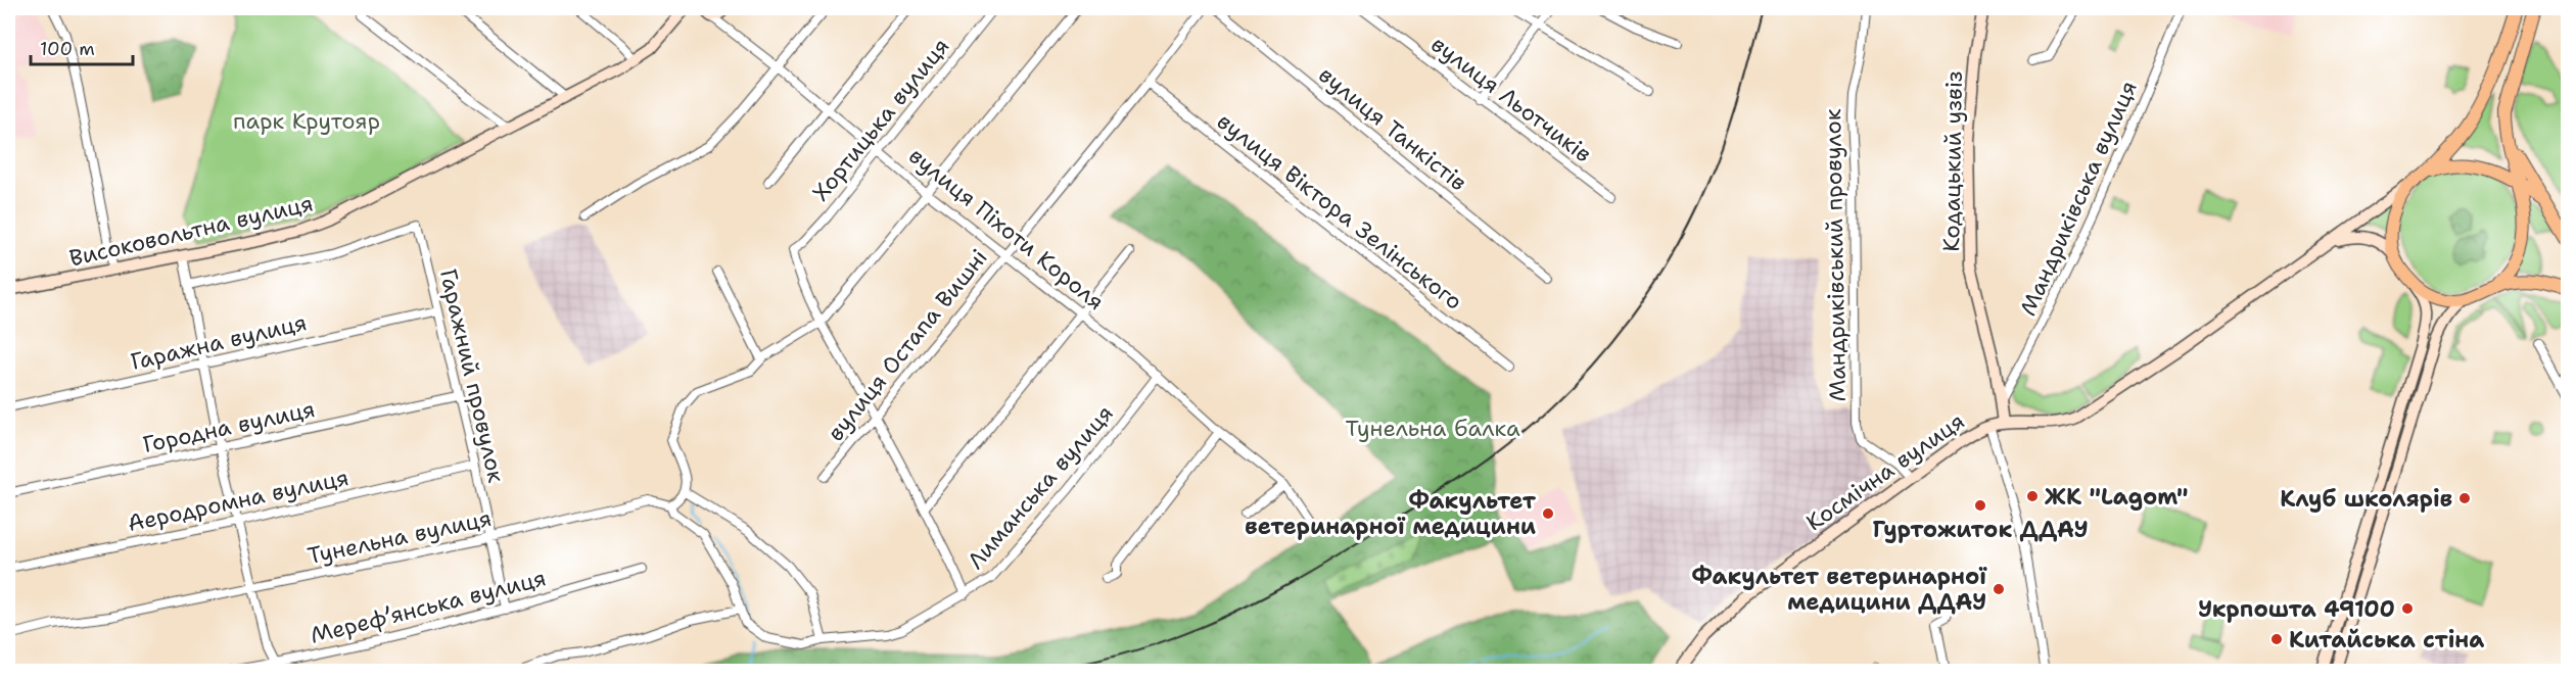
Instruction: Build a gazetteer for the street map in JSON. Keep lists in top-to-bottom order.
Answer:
{
  "streets": {
    "main road": [
      "Кодацький узвіз",
      "вулиця Піхоти Короля",
      "Високовольтна вулиця",
      "Космічна вулиця"
    ],
    "street": [
      "вулиця Льотчиків",
      "Хортицька вулиця",
      "вулиця Танкістів",
      "Мандриківська вулиця",
      "вулиця Віктора Зелінського",
      "Мандриківський провулок",
      "Гаражна вулиця",
      "вулиця Остапа Вишні",
      "Гаражний провулок",
      "Городна вулиця",
      "Лиманська вулиця",
      "Аеродромна вулиця",
      "Тунельна вулиця",
      "Мерефʼянська вулиця"
    ]
  },
  "crossings": [
    ["Хортицька вулиця", "вулиця Піхоти Короля"],
    ["Кодацький узвіз", "Мандриківська вулиця"],
    ["Кодацький узвіз", "Космічна вулиця"],
    ["вулиця Віктора Зелінського", "вулиця Остапа Вишні"],
    ["вулиця Піхоти Короля", "вулиця Остапа Вишні"],
    ["вулиця Піхоти Короля", "Лиманська вулиця"],
    ["Мандриківський провулок", "Космічна вулиця"],
    ["Гаражна вулиця", "Гаражний провулок"],
    ["Гаражний провулок", "Городна вулиця"],
    ["Гаражний провулок", "Аеродромна вулиця"],
    ["Гаражний провулок", "Тунельна вулиця"],
    ["Гаражний провулок", "Мерефʼянська вулиця"]
  ],
  "parks": ["парк Крутояр", "Тунельна балка"],
  "places": [
    "ЖК \"Lagom\"",
    "Клуб школярів",
    "Гуртожиток ДДАУ",
    "Факультет ветеринарної медицини",
    "Факультет ветеринарної медицини ДДАУ",
    "Укрпошта 49100",
    "Китайська стіна"
  ],
  "scale_bar": "100 m"
}
